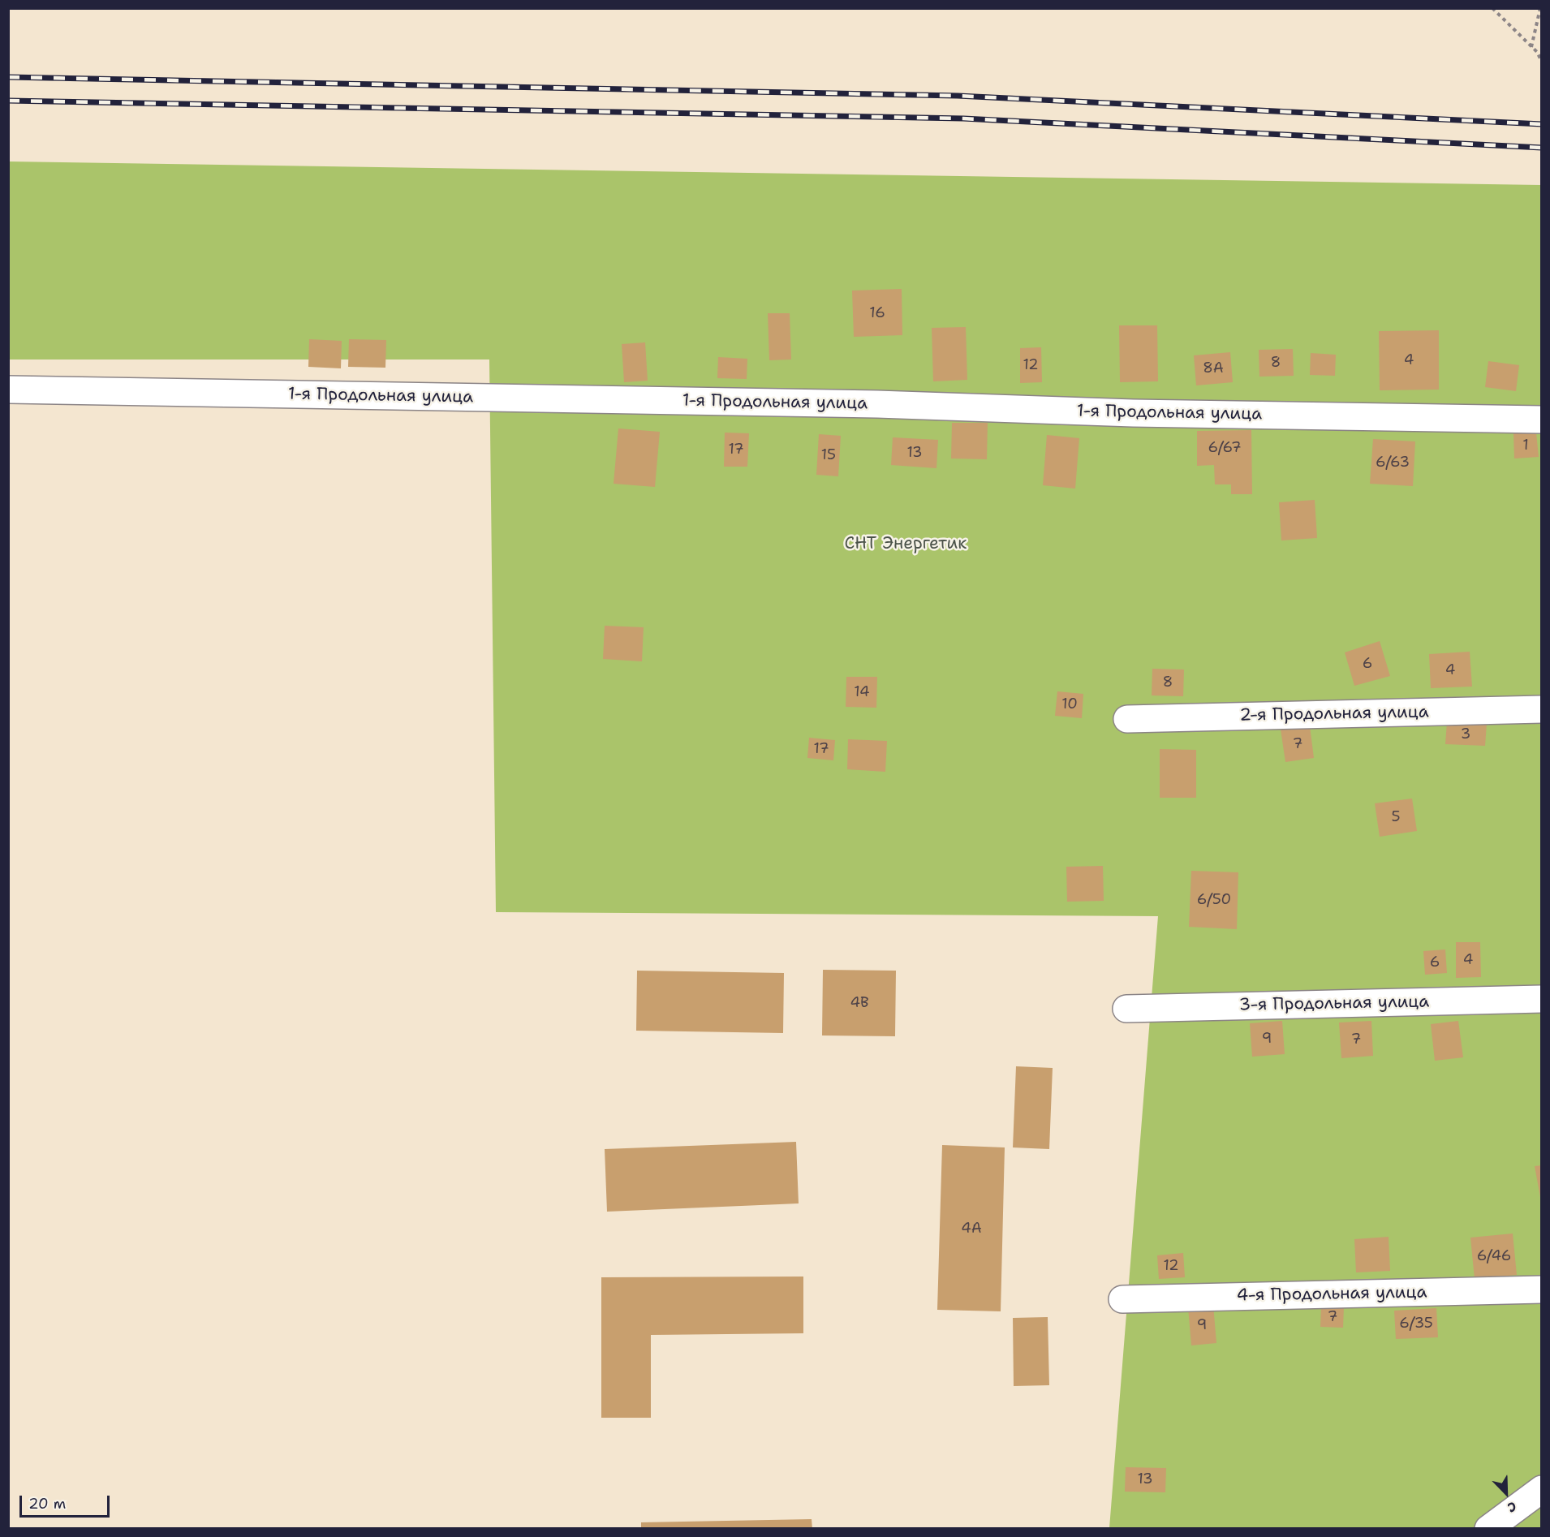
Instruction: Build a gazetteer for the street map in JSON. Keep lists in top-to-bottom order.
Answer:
{
  "streets": {
    "street": [
      "1-я Продольная улица",
      "2-я Продольная улица",
      "3-я Продольная улица",
      "4-я Продольная улица"
    ]
  },
  "parks": ["СНТ Энергетик"],
  "house_numbers": [
    "16",
    "4",
    "8",
    "12",
    "8А",
    "1",
    "6/67",
    "17",
    "13",
    "15",
    "6/63",
    "6",
    "4",
    "8",
    "14",
    "10",
    "3",
    "7",
    "17",
    "5",
    "6/50",
    "4",
    "6",
    "4В",
    "9",
    "7",
    "4А",
    "6/46",
    "12",
    "7",
    "6/35",
    "9",
    "13"
  ],
  "scale_bar": "20 m",
  "north": "bottom right"
}
